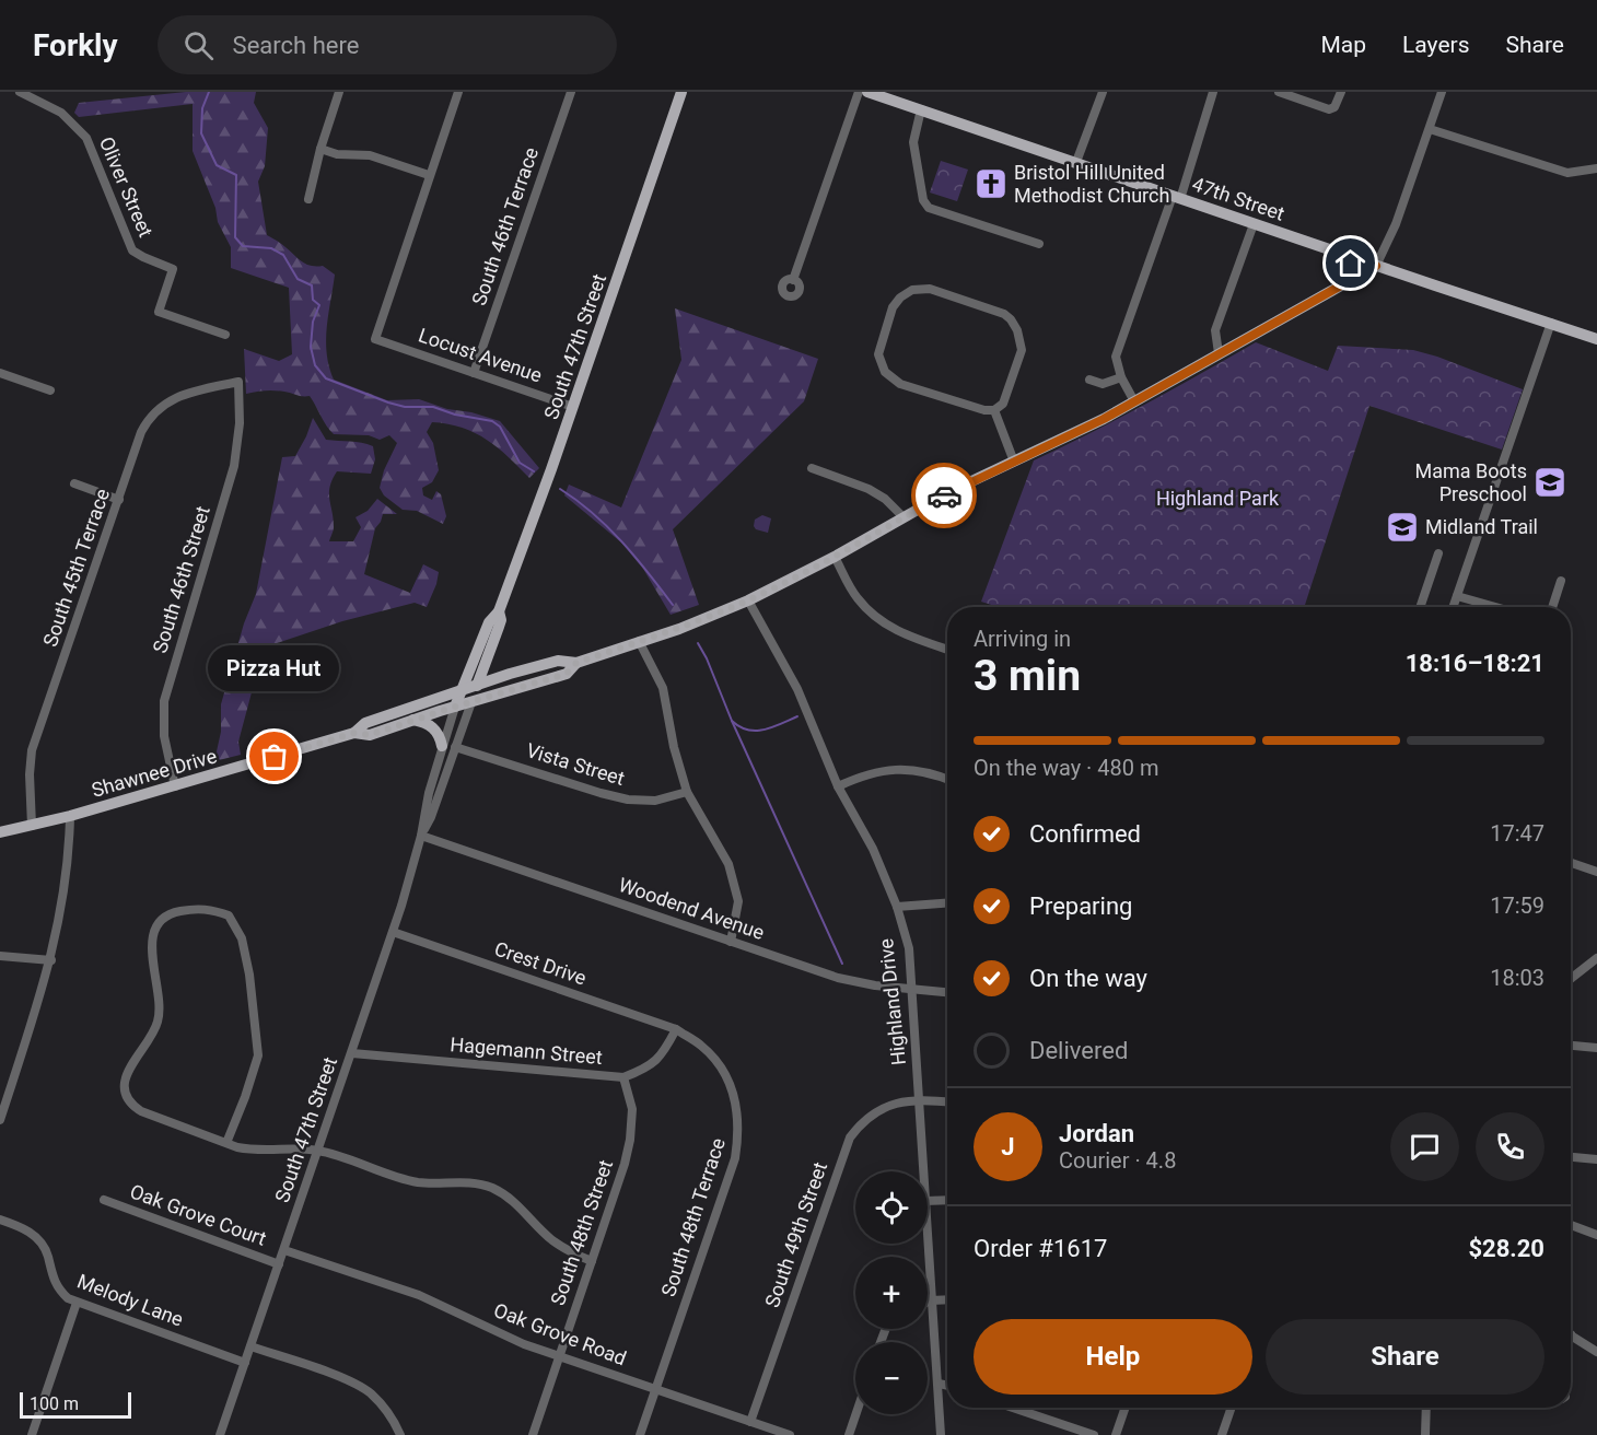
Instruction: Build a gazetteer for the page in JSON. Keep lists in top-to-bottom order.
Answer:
{
  "streets": {
    "main road": ["47th Street", "South 47th Street", "Shawnee Drive"],
    "street": [
      "Oliver Street",
      "South 46th Terrace",
      "Locust Avenue",
      "South 45th Terrace",
      "South 46th Street",
      "Vista Street",
      "Woodend Avenue",
      "Crest Drive",
      "Highland Drive",
      "Hagemann Street",
      "Oak Grove Court",
      "South 48th Terrace",
      "South 48th Street",
      "South 49th Street",
      "Melody Lane",
      "Oak Grove Road"
    ]
  },
  "crossings": [
    ["47th Street", "Shawnee Drive"],
    ["South 46th Terrace", "Locust Avenue"],
    ["South 47th Street", "Locust Avenue"],
    ["South 47th Street", "Vista Street"],
    ["South 47th Street", "Shawnee Drive"],
    ["South 47th Street", "Woodend Avenue"],
    ["South 47th Street", "Crest Drive"],
    ["South 47th Street", "Hagemann Street"],
    ["South 47th Street", "Oak Grove Court"],
    ["South 47th Street", "Melody Lane"],
    ["South 47th Street", "Oak Grove Road"],
    ["South 45th Terrace", "South 46th Street"],
    ["South 45th Terrace", "Shawnee Drive"],
    ["South 46th Street", "Shawnee Drive"],
    ["Shawnee Drive", "Highland Drive"],
    ["Woodend Avenue", "Highland Drive"],
    ["Crest Drive", "Hagemann Street"],
    ["Crest Drive", "South 48th Terrace"],
    ["Highland Drive", "South 49th Street"],
    ["Hagemann Street", "South 48th Terrace"],
    ["Hagemann Street", "South 48th Street"],
    ["South 48th Terrace", "Oak Grove Road"],
    ["South 48th Street", "Oak Grove Road"],
    ["South 49th Street", "Oak Grove Road"]
  ],
  "parks": ["Highland Park"],
  "places": {
    "church": ["Bristol Hill United Methodist Church"],
    "school or university": ["Mama Boots Preschool", "Midland Trail"],
    "other": ["Pizza Hut"]
  },
  "scale_bar": "100 m",
  "page": {
    "header": "Forkly",
    "search": "Search here",
    "nav": ["Map", "Layers", "Share"],
    "heading": ["3 min", "Arriving in", "18:16–18:21"],
    "panel": [
      "Jordan",
      "Courier · 4.8",
      "Order #1617",
      "$28.20"
    ],
    "bubble": "Pizza Hut",
    "bar": "On the way · 480 m",
    "list": [
      ["Confirmed", "17:47"],
      ["Preparing", "17:59"],
      ["On the way", "18:03"],
      "Delivered"
    ],
    "round": "J",
    "map_buttons": ["+", "−"],
    "buttons": ["Help", "Share"],
    "scale": "100 m"
  }
}
